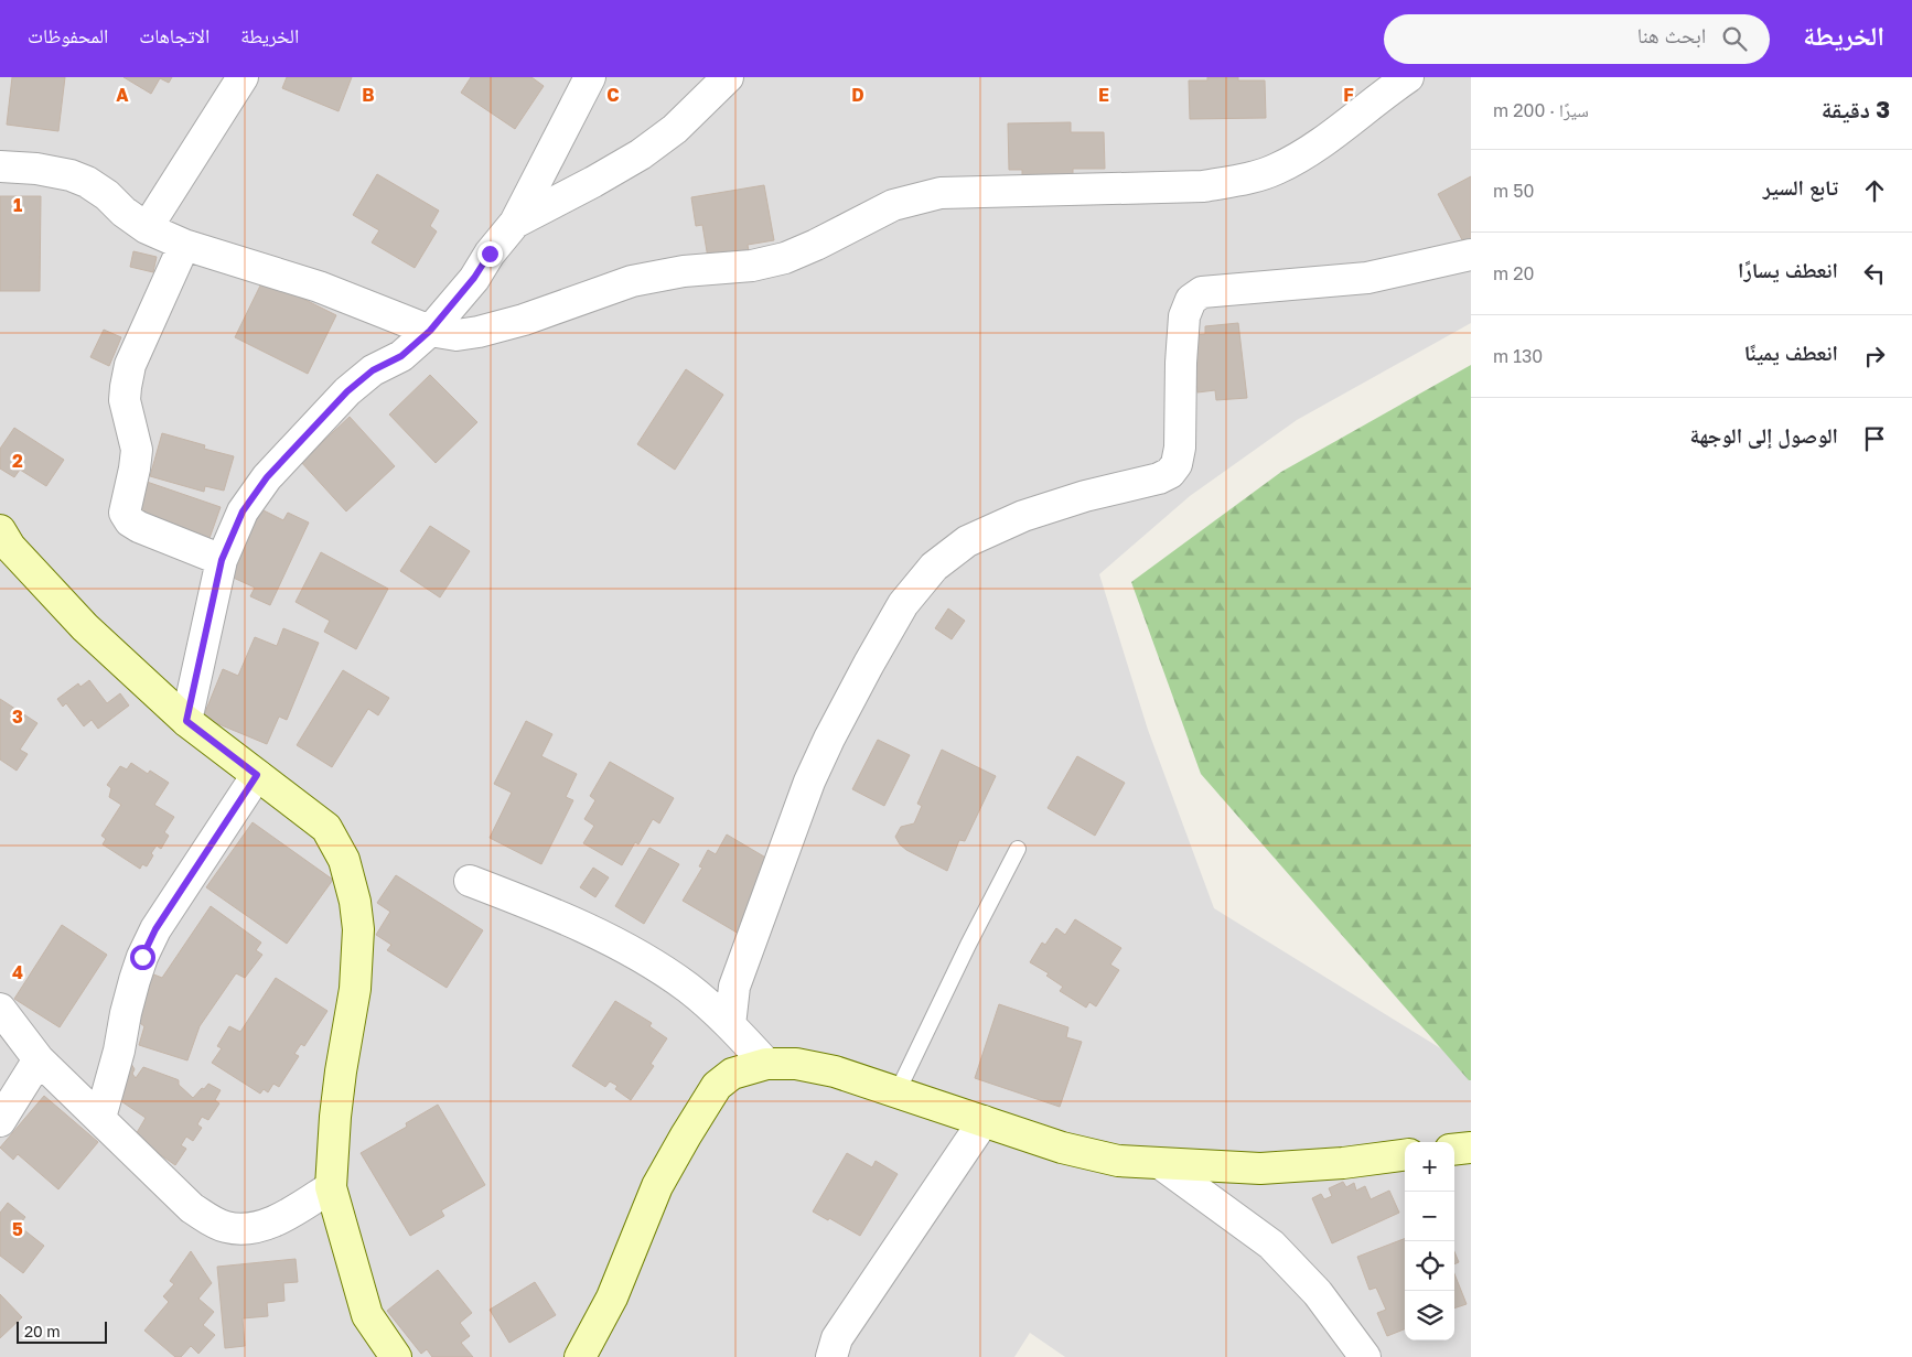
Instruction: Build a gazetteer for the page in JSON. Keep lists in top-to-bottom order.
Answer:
{
  "scale_bar": "20 m",
  "page": {
    "header": "الخريطة",
    "search": "ابحث هنا",
    "nav": ["الخريطة", "الاتجاهات", "المحفوظات"],
    "heading": ["3 دقيقة", "سيرًا · 200 m"],
    "list": [
      ["تابع السير", "50 m"],
      ["انعطف يسارًا", "20 m"],
      ["انعطف يمينًا", "130 m"],
      "الوصول إلى الوجهة"
    ],
    "map_buttons": ["+", "−"],
    "scale": "20 m"
  },
  "grid": {
    "columns": [
      "A",
      "B",
      "C",
      "D",
      "E",
      "F"
    ],
    "rows": [
      "1",
      "2",
      "3",
      "4",
      "5"
    ]
  }
}
